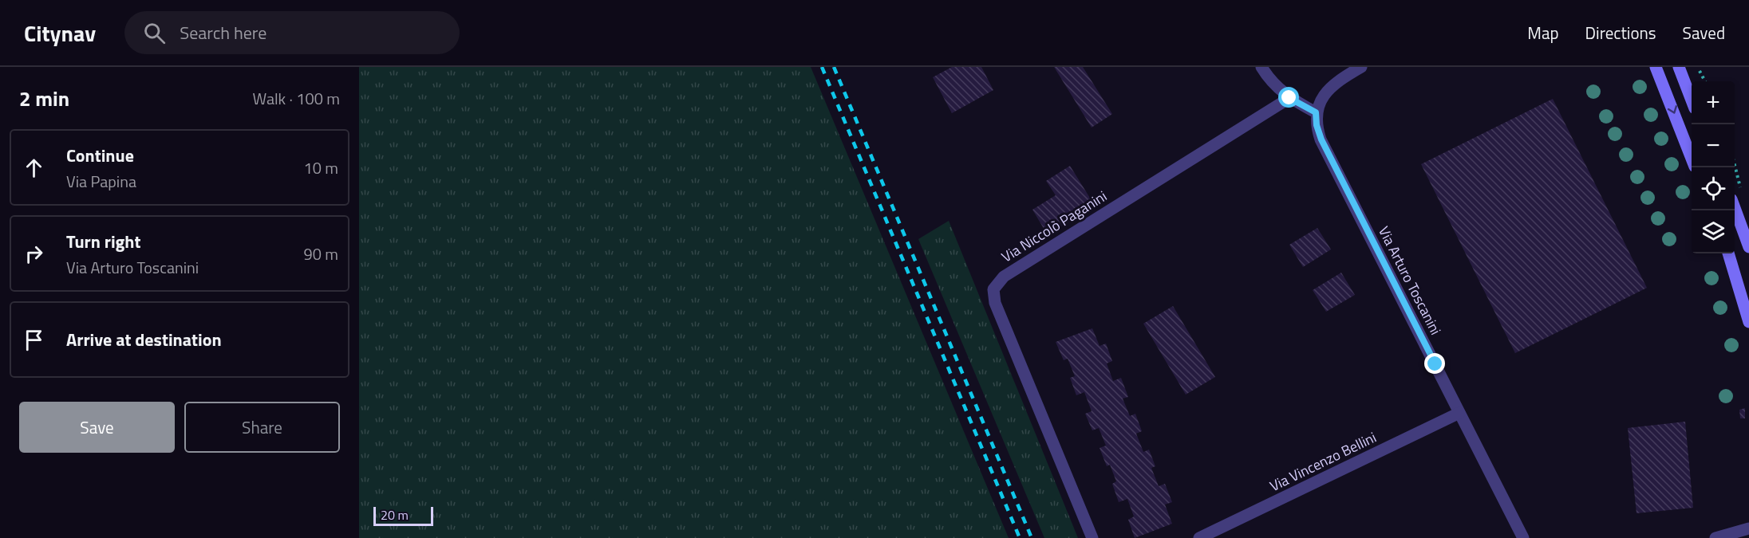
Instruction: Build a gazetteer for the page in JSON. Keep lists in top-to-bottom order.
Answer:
{
  "streets": {
    "street": ["Via Niccolò Paganini", "Via Arturo Toscanini", "Via Vincenzo Bellini"]
  },
  "crossings": [
    ["Via Arturo Toscanini", "Via Vincenzo Bellini"]
  ],
  "scale_bar": "20 m",
  "page": {
    "header": "Citynav",
    "search": "Search here",
    "nav": ["Map", "Directions", "Saved"],
    "heading": ["2 min", "Walk · 100 m"],
    "map_buttons": ["+", "−"],
    "list": [
      ["Continue", "Via Papina", "10 m"],
      ["Turn right", "Via Arturo Toscanini", "90 m"],
      "Arrive at destination"
    ],
    "buttons": ["Save", "Share"],
    "scale": "20 m"
  }
}
